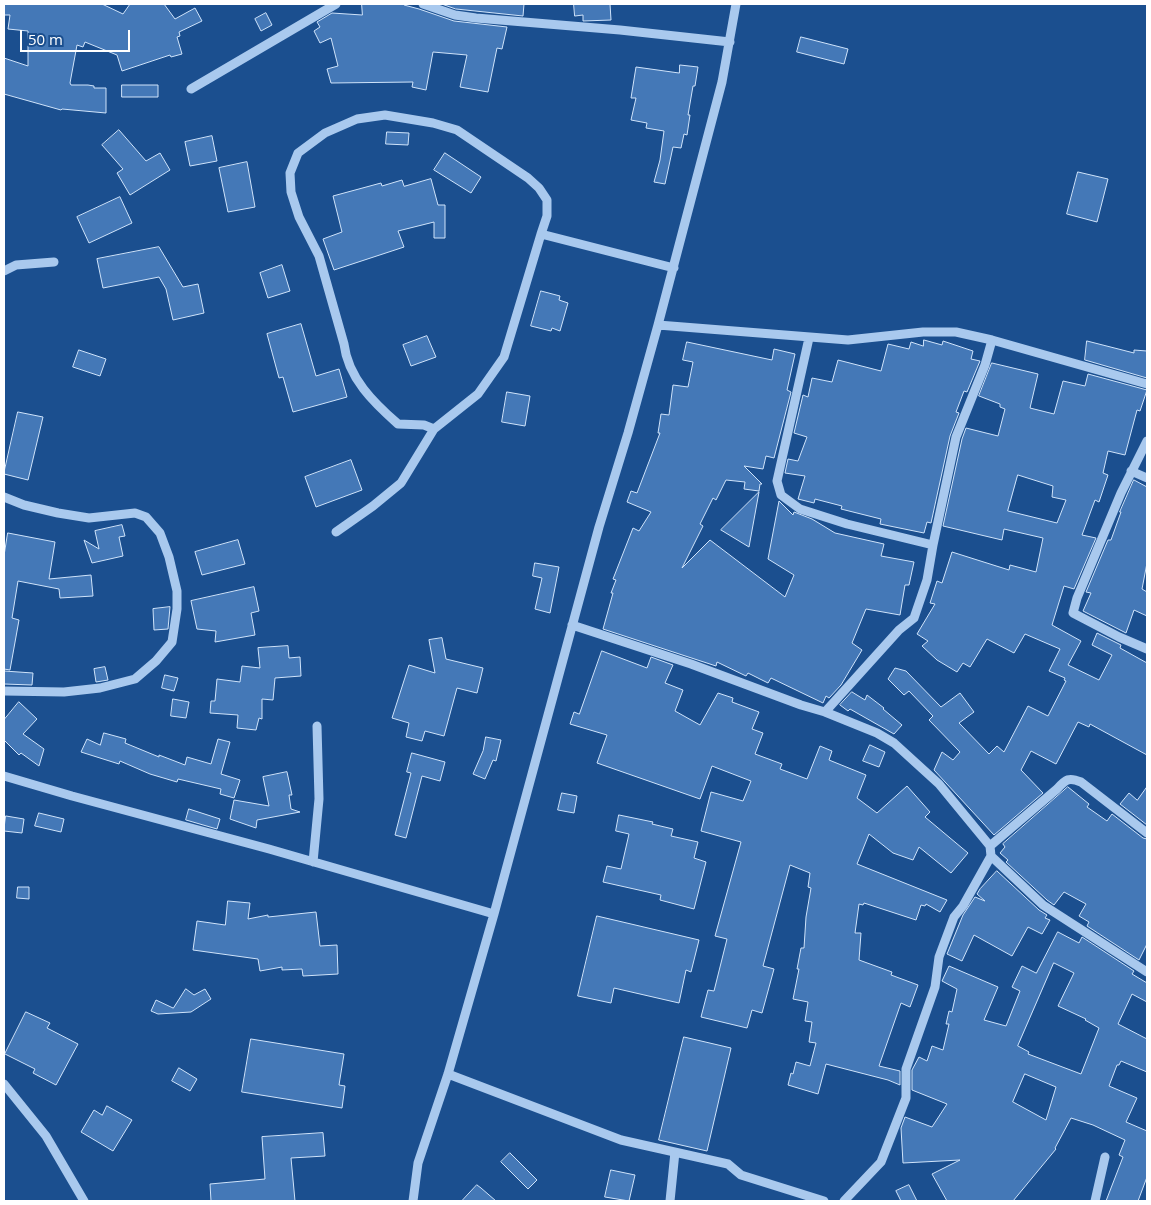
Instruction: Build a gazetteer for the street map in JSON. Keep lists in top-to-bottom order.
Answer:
{
  "scale_bar": "50 m"
}
